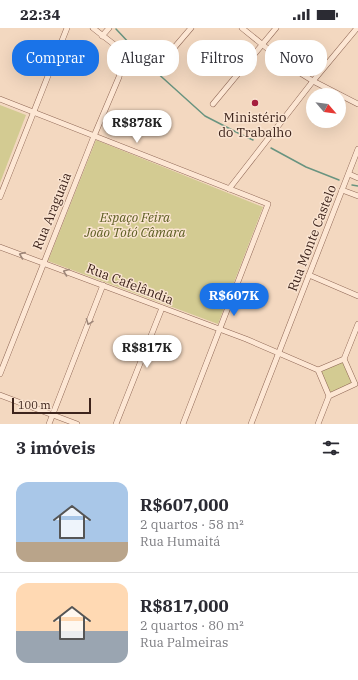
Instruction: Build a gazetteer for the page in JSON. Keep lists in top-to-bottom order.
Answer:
{
  "streets": {
    "street": ["Rua Araguaia", "Rua Monte Castelo", "Rua Cafelândia"]
  },
  "crossings": [
    ["Rua Araguaia", "Rua Cafelândia"],
    ["Rua Monte Castelo", "Rua Cafelândia"]
  ],
  "parks": ["Espaço Feira João Totó Câmara"],
  "places": ["Ministério do Trabalho"],
  "scale_bar": "100 m",
  "north": "bottom right",
  "page": {
    "status": "22:34",
    "chip": [
      "Comprar",
      "Alugar",
      "Filtros",
      "Novo"
    ],
    "price": ["R$878K", "R$607K", "R$817K"],
    "scale": "100 m",
    "heading": "3 imóveis",
    "list": [
      {
        "name": "R$607,000",
        "note": "2 quartos · 58 m² · Rua Humaitá"
      },
      {
        "name": "R$817,000",
        "note": "2 quartos · 80 m² · Rua Palmeiras"
      }
    ]
  }
}
